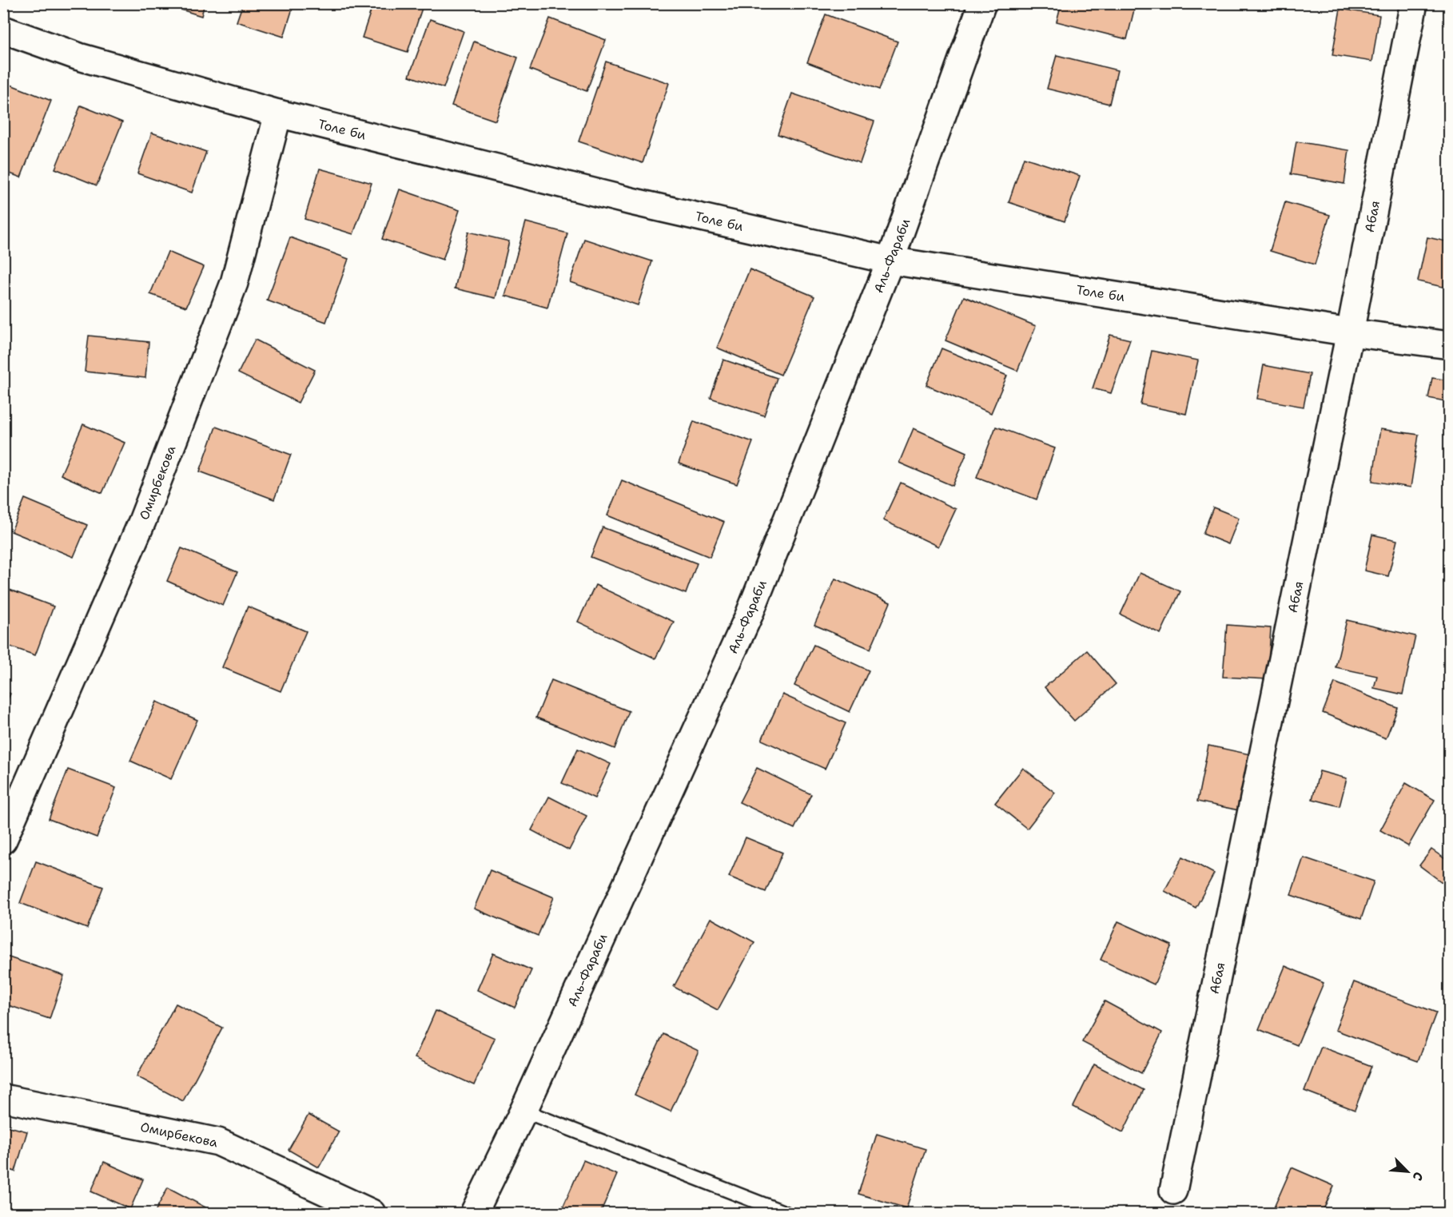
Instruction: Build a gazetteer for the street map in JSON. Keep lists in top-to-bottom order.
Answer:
{
  "streets": {
    "street": [
      "Толе би",
      "Абая",
      "Аль-Фараби",
      "Омирбекова"
    ]
  },
  "crossings": [
    ["Толе би", "Абая"],
    ["Толе би", "Аль-Фараби"],
    ["Толе би", "Омирбекова"]
  ],
  "north": "bottom right"
}
